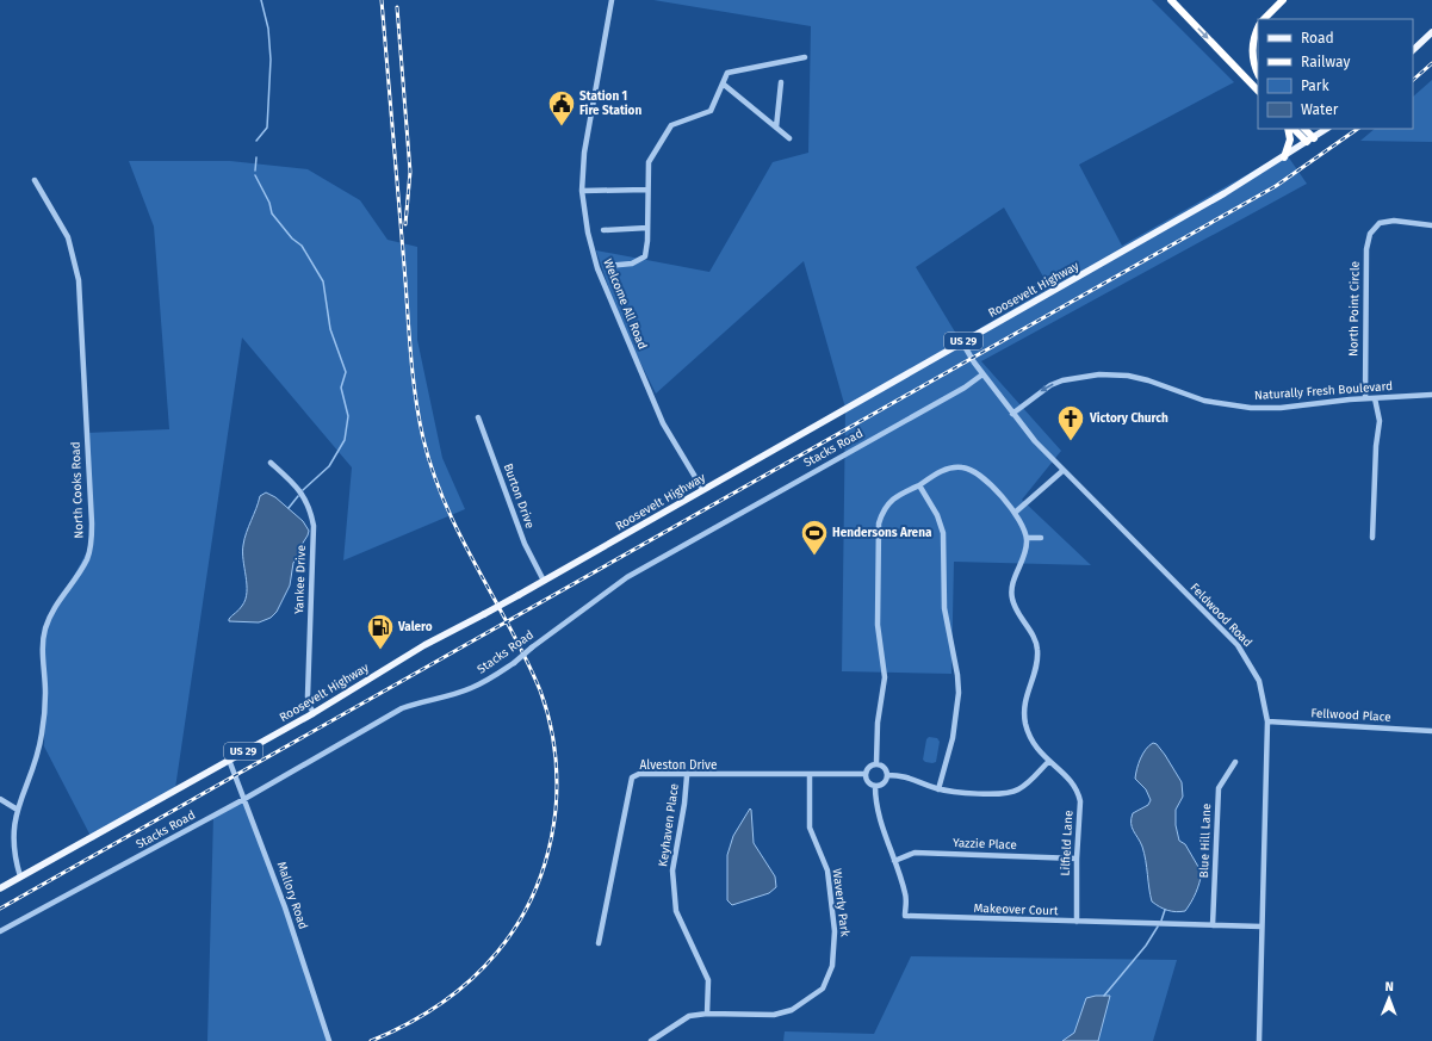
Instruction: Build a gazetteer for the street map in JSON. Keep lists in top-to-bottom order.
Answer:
{
  "streets": {
    "main road": ["Roosevelt Highway", "US 29"],
    "street": [
      "Welcome All Road",
      "North Point Circle",
      "Naturally Fresh Boulevard",
      "Stacks Road",
      "North Cooks Road",
      "Burton Drive",
      "Yankee Drive",
      "Feldwood Road",
      "Fellwood Place",
      "Alveston Drive",
      "Keyhaven Place",
      "Blue Hill Lane",
      "Lilfield Lane",
      "Yazzie Place",
      "Mallory Road",
      "Waverly Park",
      "Makeover Court"
    ]
  },
  "crossings": [
    ["Roosevelt Highway", "Welcome All Road"],
    ["Roosevelt Highway", "North Cooks Road"],
    ["Roosevelt Highway", "Burton Drive"],
    ["Roosevelt Highway", "Yankee Drive"],
    ["Roosevelt Highway", "Feldwood Road"],
    ["Roosevelt Highway", "Mallory Road"],
    ["North Point Circle", "Naturally Fresh Boulevard"],
    ["Naturally Fresh Boulevard", "Feldwood Road"],
    ["Stacks Road", "Feldwood Road"],
    ["Stacks Road", "Mallory Road"],
    ["Feldwood Road", "Fellwood Place"],
    ["Feldwood Road", "Makeover Court"],
    ["Alveston Drive", "Keyhaven Place"],
    ["Alveston Drive", "Waverly Park"],
    ["Alveston Drive", "Makeover Court"],
    ["Keyhaven Place", "Waverly Park"],
    ["Blue Hill Lane", "Makeover Court"],
    ["Lilfield Lane", "Yazzie Place"],
    ["Lilfield Lane", "Makeover Court"],
    ["Yazzie Place", "Makeover Court"]
  ],
  "one_way": ["Naturally Fresh Boulevard"],
  "places": {
    "public building": ["Station 1 Fire Station"],
    "church": ["Victory Church"],
    "sports": ["Hendersons Arena"],
    "fuel station": ["Valero"]
  },
  "legend": [
    "Road",
    "Railway",
    "Park",
    "Water"
  ],
  "north": "top"
}
